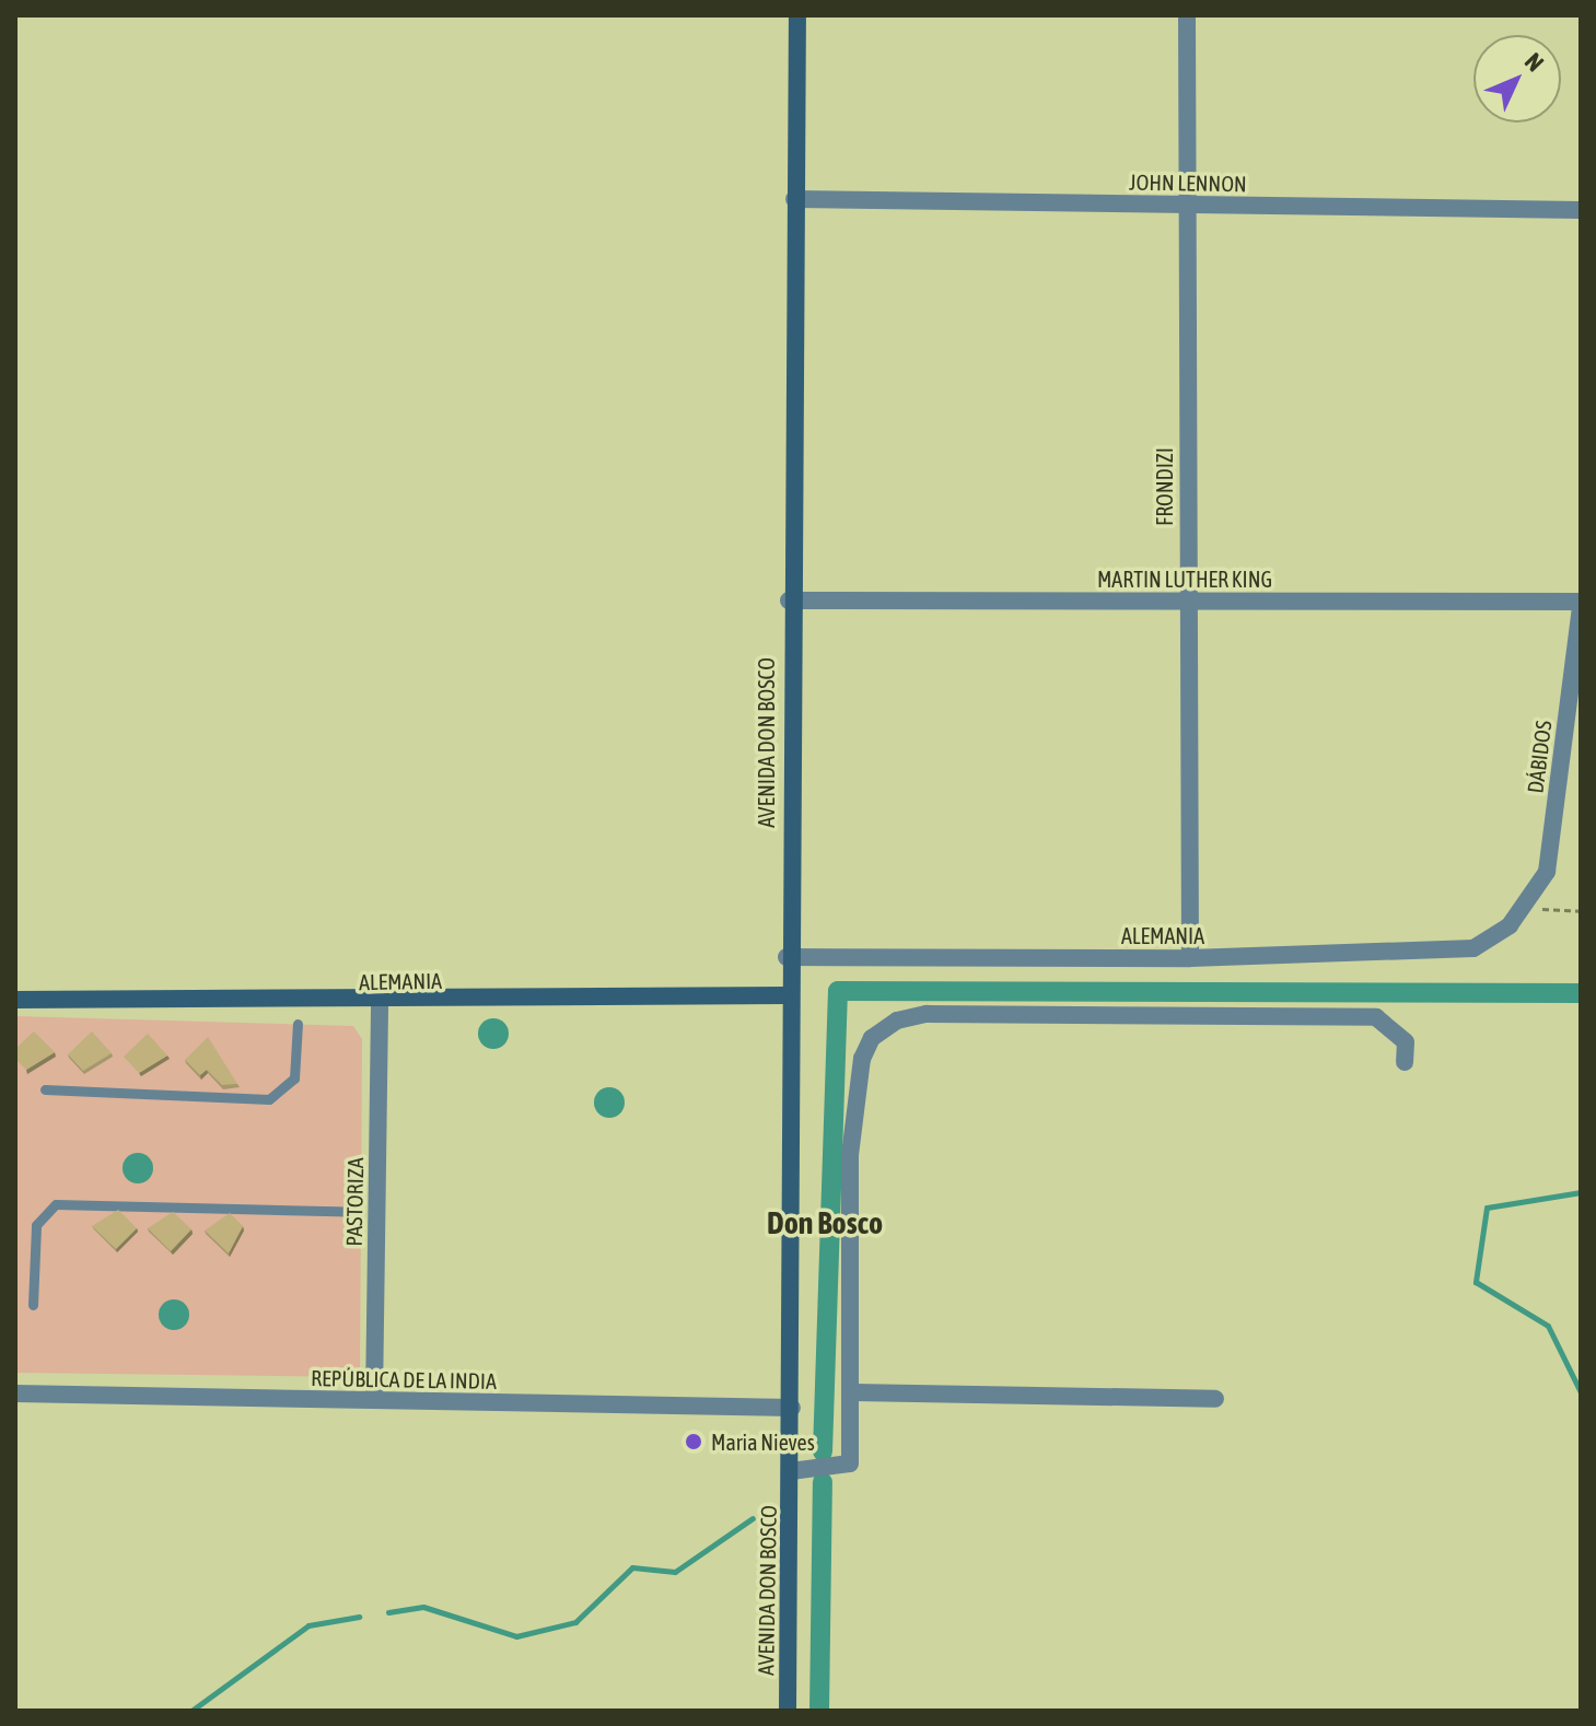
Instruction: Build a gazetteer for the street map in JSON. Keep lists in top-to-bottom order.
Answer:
{
  "streets": {
    "main road": ["AVENIDA DON BOSCO", "ALEMANIA"],
    "street": [
      "JOHN LENNON",
      "FRONDIZI",
      "MARTIN LUTHER KING",
      "DÁBIDOS",
      "PASTORIZA",
      "REPÚBLICA DE LA INDIA"
    ]
  },
  "crossings": [
    ["JOHN LENNON", "FRONDIZI"],
    ["JOHN LENNON", "AVENIDA DON BOSCO"],
    ["FRONDIZI", "MARTIN LUTHER KING"],
    ["FRONDIZI", "ALEMANIA"],
    ["MARTIN LUTHER KING", "AVENIDA DON BOSCO"],
    ["MARTIN LUTHER KING", "DÁBIDOS"],
    ["AVENIDA DON BOSCO", "ALEMANIA"],
    ["AVENIDA DON BOSCO", "REPÚBLICA DE LA INDIA"],
    ["DÁBIDOS", "ALEMANIA"],
    ["ALEMANIA", "PASTORIZA"],
    ["PASTORIZA", "REPÚBLICA DE LA INDIA"]
  ],
  "districts": ["Don Bosco"],
  "places": ["Maria Nieves"],
  "north": "top right"
}
